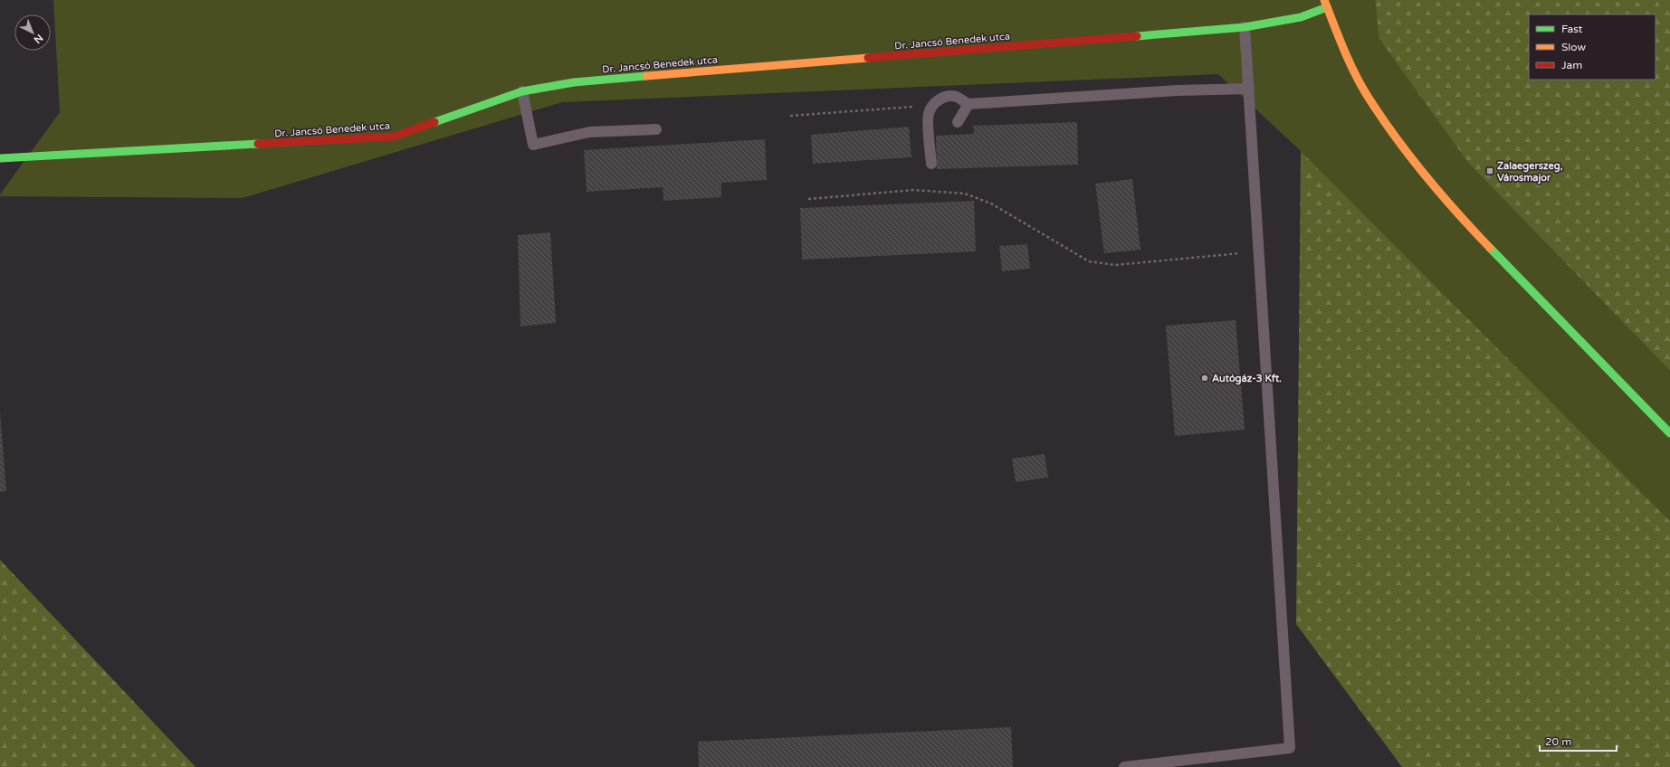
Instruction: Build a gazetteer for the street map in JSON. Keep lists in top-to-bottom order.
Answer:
{
  "streets": {
    "street": ["Dr. Jancsó Benedek utca"]
  },
  "places": {
    "transit": ["Zalaegerszeg, Városmajor"],
    "other": ["Autógáz-3 Kft."]
  },
  "legend": ["Fast", "Slow", "Jam"],
  "scale_bar": "20 m",
  "north": "bottom right"
}
